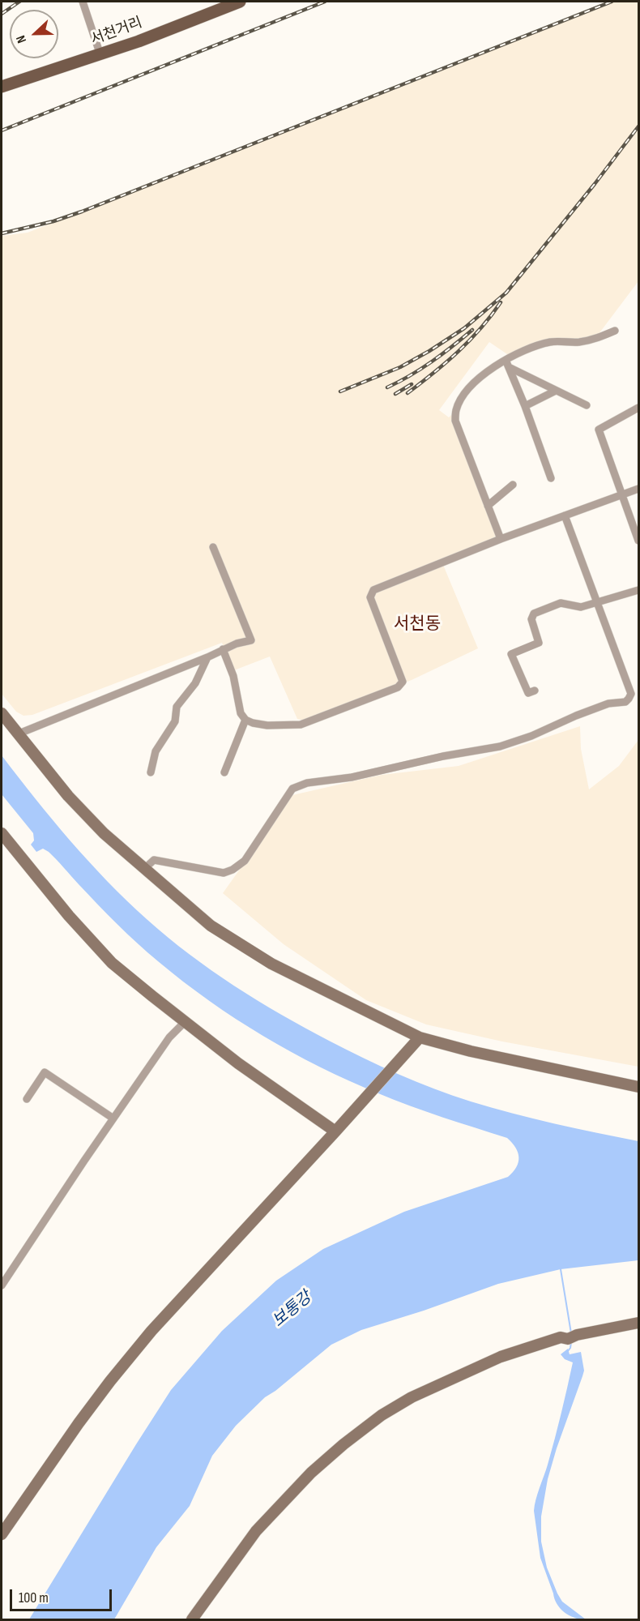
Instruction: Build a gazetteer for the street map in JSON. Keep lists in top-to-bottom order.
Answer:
{
  "streets": {
    "main road": ["서천거리"]
  },
  "districts": ["서천동"],
  "water": ["보통강"],
  "scale_bar": "100 m",
  "north": "left"
}
